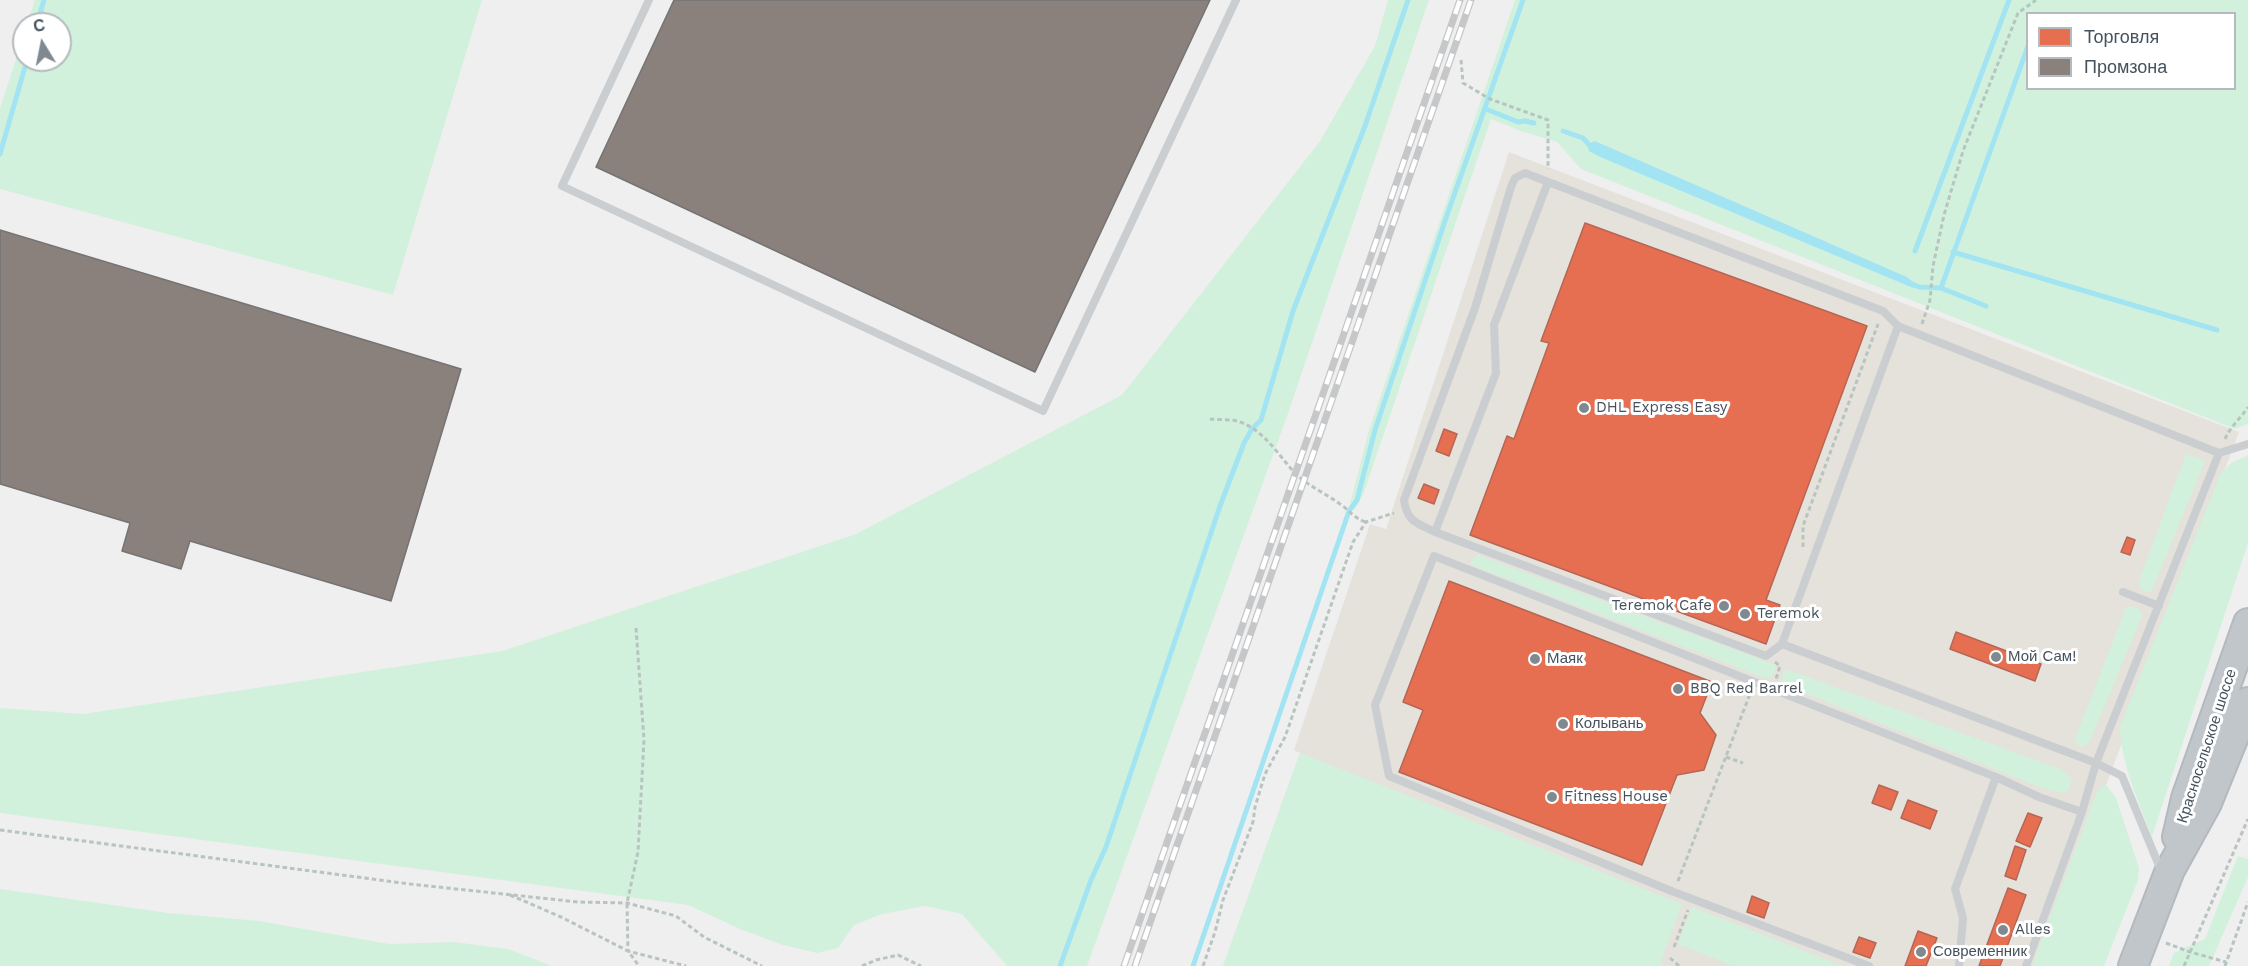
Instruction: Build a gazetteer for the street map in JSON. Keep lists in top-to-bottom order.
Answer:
{
  "streets": {
    "highway": ["Красносельское шоссе"]
  },
  "places": [
    "DHL Express Easy",
    "Teremok Cafe",
    "Teremok",
    "Мой Сам!",
    "Маяк",
    "BBQ Red Barrel",
    "Колывань",
    "Fitness House",
    "Alles",
    "Современник"
  ],
  "legend": ["Торговля", "Промзона"],
  "north": "top"
}
